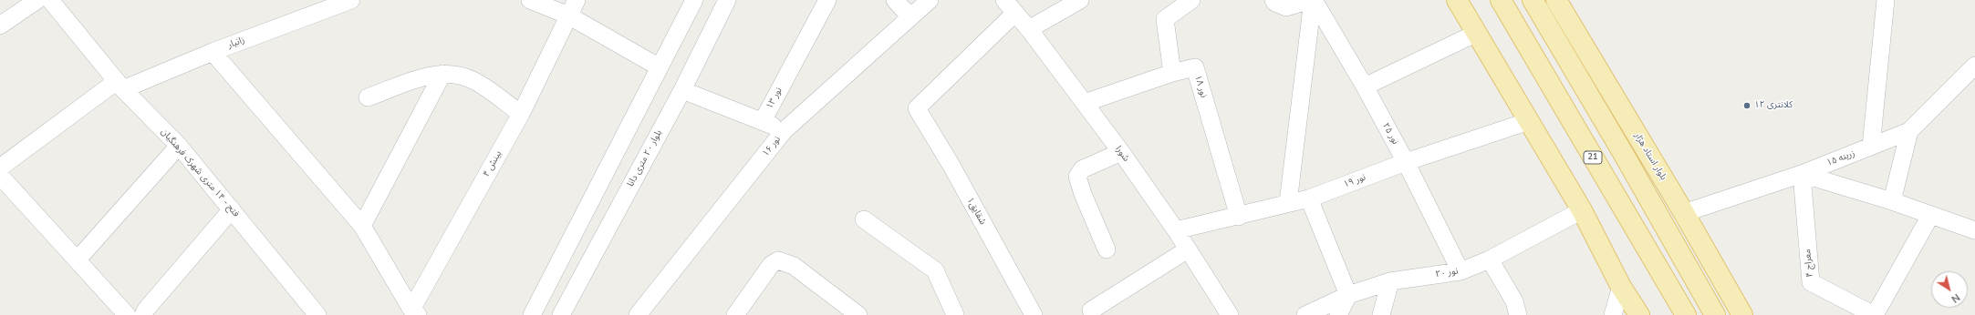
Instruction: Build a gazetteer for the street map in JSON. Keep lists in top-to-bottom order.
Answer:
{
  "streets": {
    "main road": ["بلوار استاد هژار", "21"],
    "street": [
      "زانیار",
      "نور ۱۸",
      "نور ۱۳",
      "نور ۲۵",
      "نور ۱۶",
      "شورا",
      "بلوار ۲۰ متری دانا",
      "زرینه ۱۵",
      "بینش ۴",
      "فتح - ۱۴ متری شهرک فرهنگیان",
      "نور ۱۹",
      "شقایق۱",
      "معراج ۴",
      "نور ۲۰"
    ]
  },
  "crossings": [
    ["زانیار", "فتح - ۱۴ متری شهرک فرهنگیان"],
    ["نور ۱۸", "شورا"],
    ["نور ۱۸", "نور ۱۹"],
    ["نور ۲۵", "نور ۱۹"],
    ["نور ۲۵", "نور ۲۰"],
    ["شورا", "نور ۱۹"],
    ["شورا", "شقایق۱"],
    ["بلوار استاد هژار", "زرینه ۱۵"],
    ["زرینه ۱۵", "معراج ۴"]
  ],
  "places": ["کلانتری ۱۲"],
  "north": "bottom right"
}
